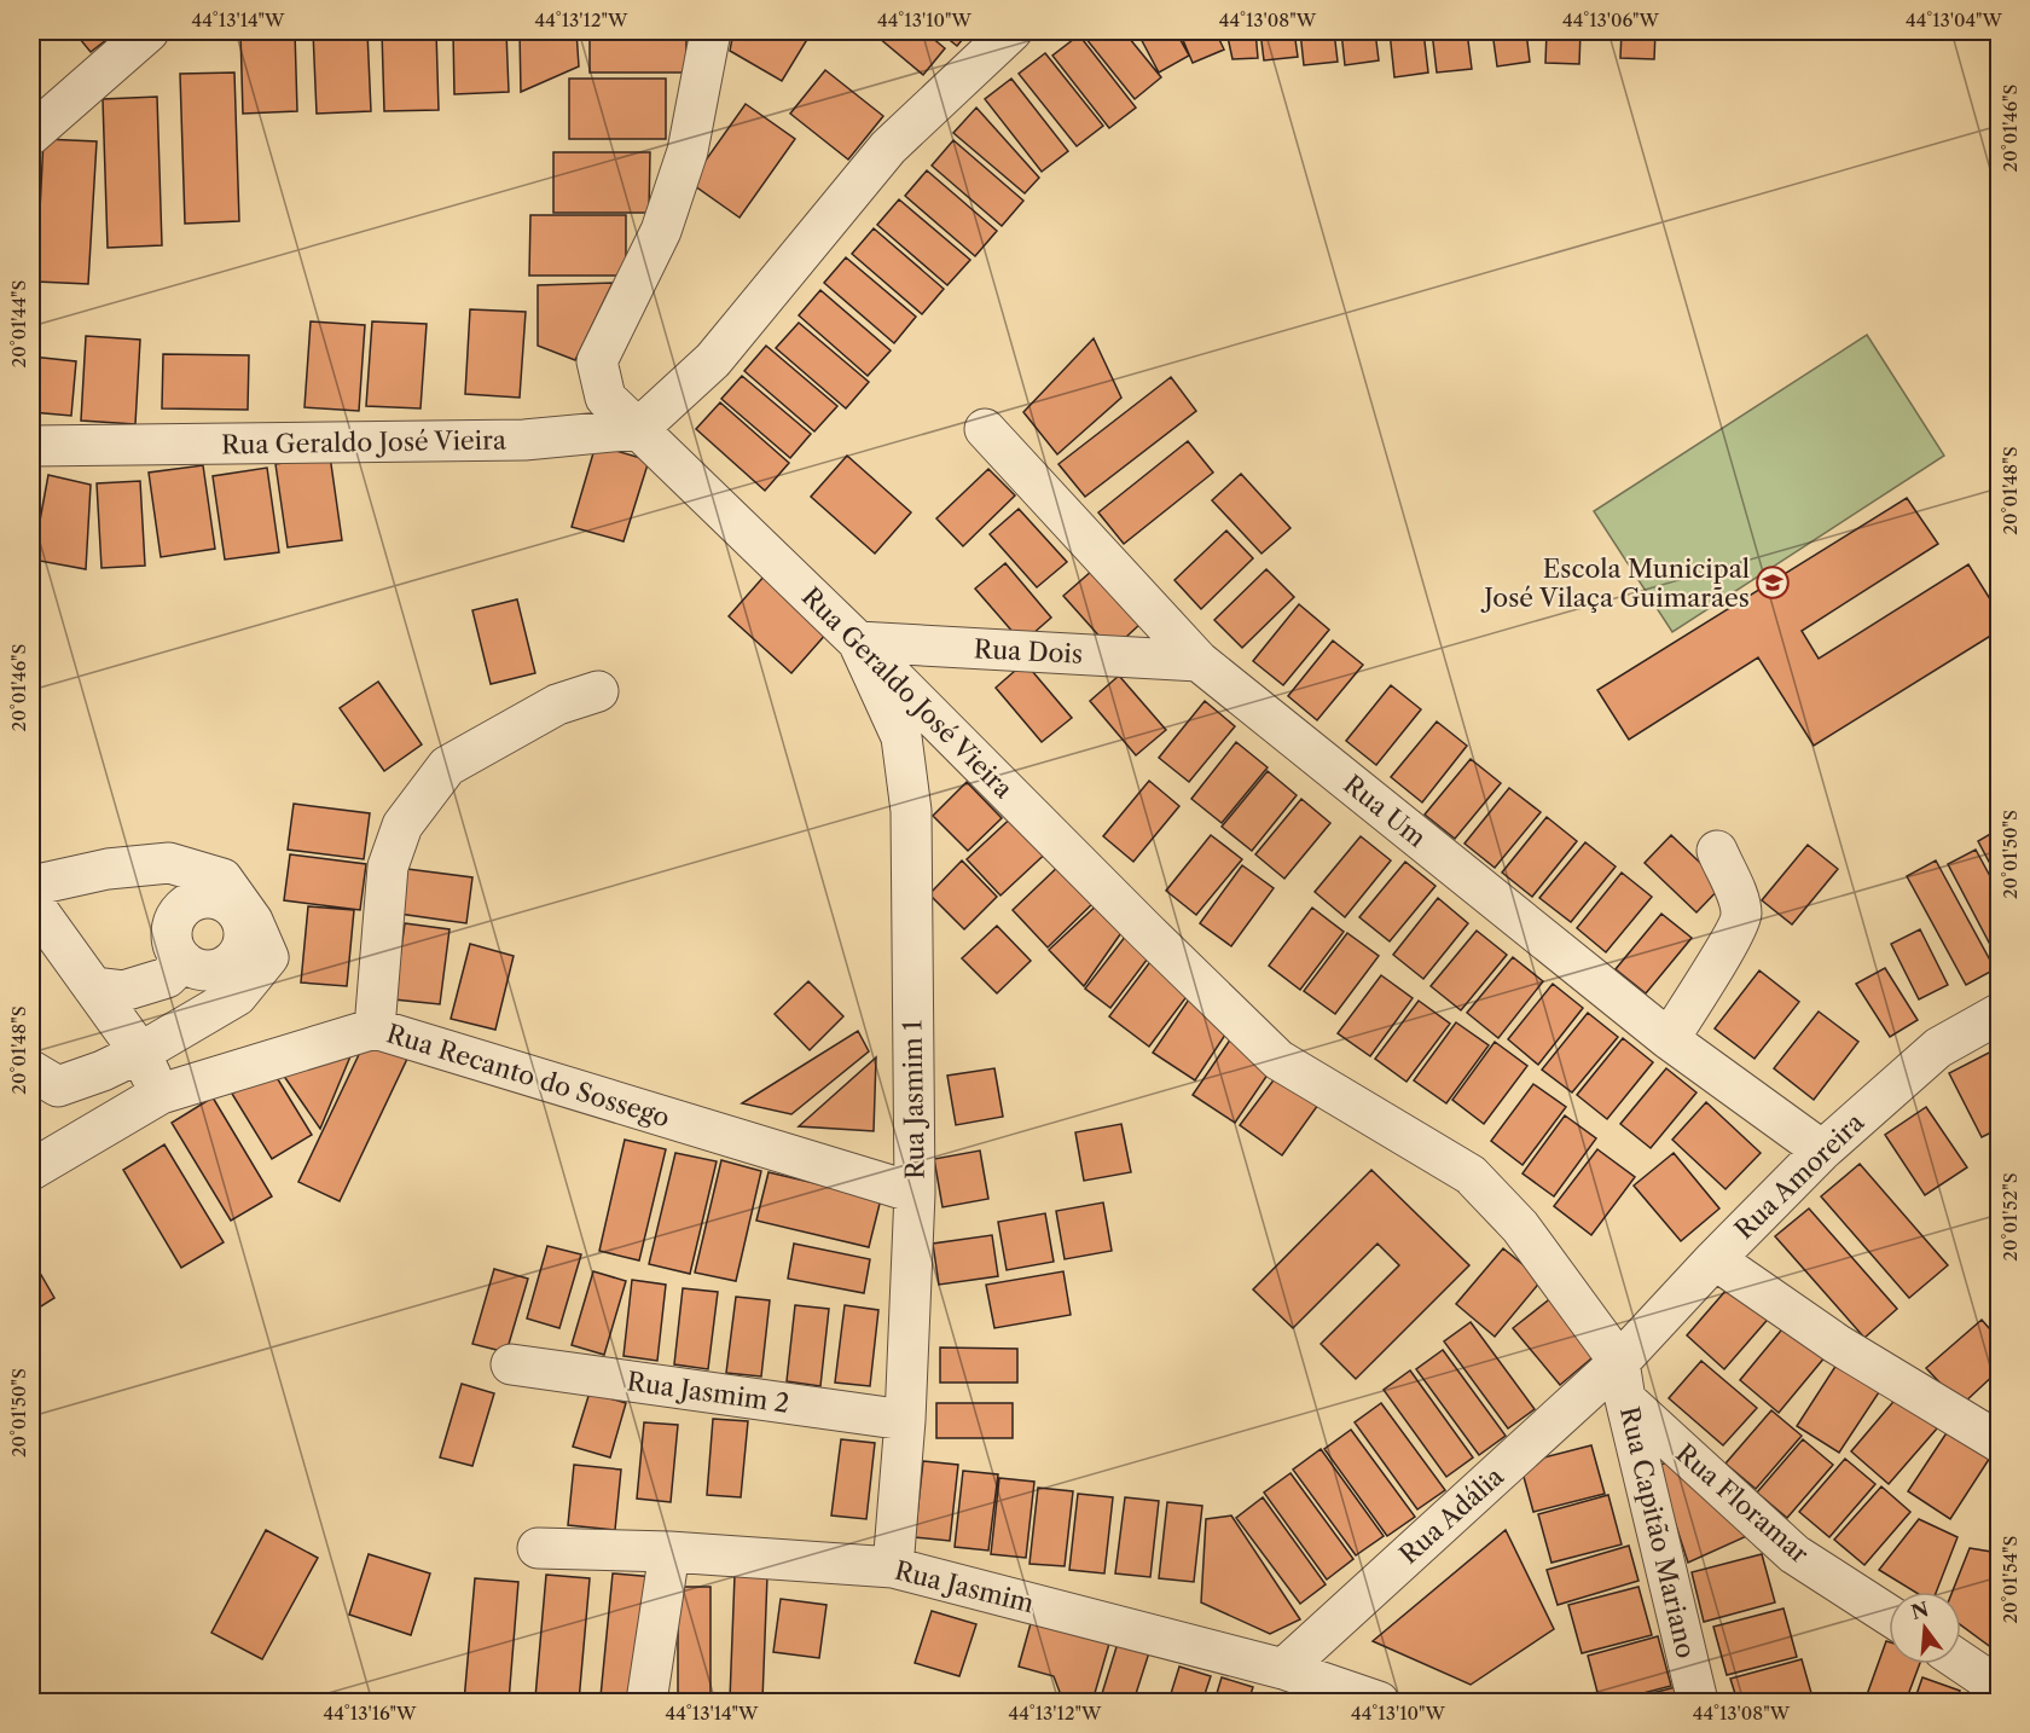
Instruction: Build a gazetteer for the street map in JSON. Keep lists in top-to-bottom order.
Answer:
{
  "streets": {
    "street": [
      "Rua Geraldo José Vieira",
      "Rua Dois",
      "Rua Um",
      "Rua Recanto do Sossego",
      "Rua Jasmim 1",
      "Rua Amoreira",
      "Rua Jasmim 2",
      "Rua Floramar",
      "Rua Adália",
      "Rua Capitão Mariano",
      "Rua Jasmim"
    ]
  },
  "crossings": [
    ["Rua Geraldo José Vieira", "Rua Dois"],
    ["Rua Geraldo José Vieira", "Rua Jasmim 1"],
    ["Rua Geraldo José Vieira", "Rua Amoreira"],
    ["Rua Geraldo José Vieira", "Rua Floramar"],
    ["Rua Geraldo José Vieira", "Rua Adália"],
    ["Rua Geraldo José Vieira", "Rua Capitão Mariano"],
    ["Rua Dois", "Rua Um"],
    ["Rua Dois", "Rua Jasmim 1"],
    ["Rua Um", "Rua Amoreira"],
    ["Rua Recanto do Sossego", "Rua Jasmim 1"],
    ["Rua Jasmim 1", "Rua Jasmim 2"],
    ["Rua Jasmim 1", "Rua Jasmim"],
    ["Rua Amoreira", "Rua Floramar"],
    ["Rua Amoreira", "Rua Adália"],
    ["Rua Amoreira", "Rua Capitão Mariano"],
    ["Rua Floramar", "Rua Adália"],
    ["Rua Floramar", "Rua Capitão Mariano"],
    ["Rua Adália", "Rua Capitão Mariano"],
    ["Rua Adália", "Rua Jasmim"]
  ],
  "places": {
    "school or university": ["Escola Municipal José Vilaça Guimarães"]
  },
  "north": "top",
  "coordinates": [
    "44°13'14\"W",
    "44°13'12\"W",
    "44°13'10\"W",
    "44°13'08\"W",
    "44°13'06\"W",
    "44°13'04\"W",
    "20°01'46\"S",
    "20°01'44\"S",
    "20°01'48\"S",
    "20°01'50\"S",
    "20°01'52\"S",
    "20°01'54\"S",
    "44°13'16\"W"
  ]
}
